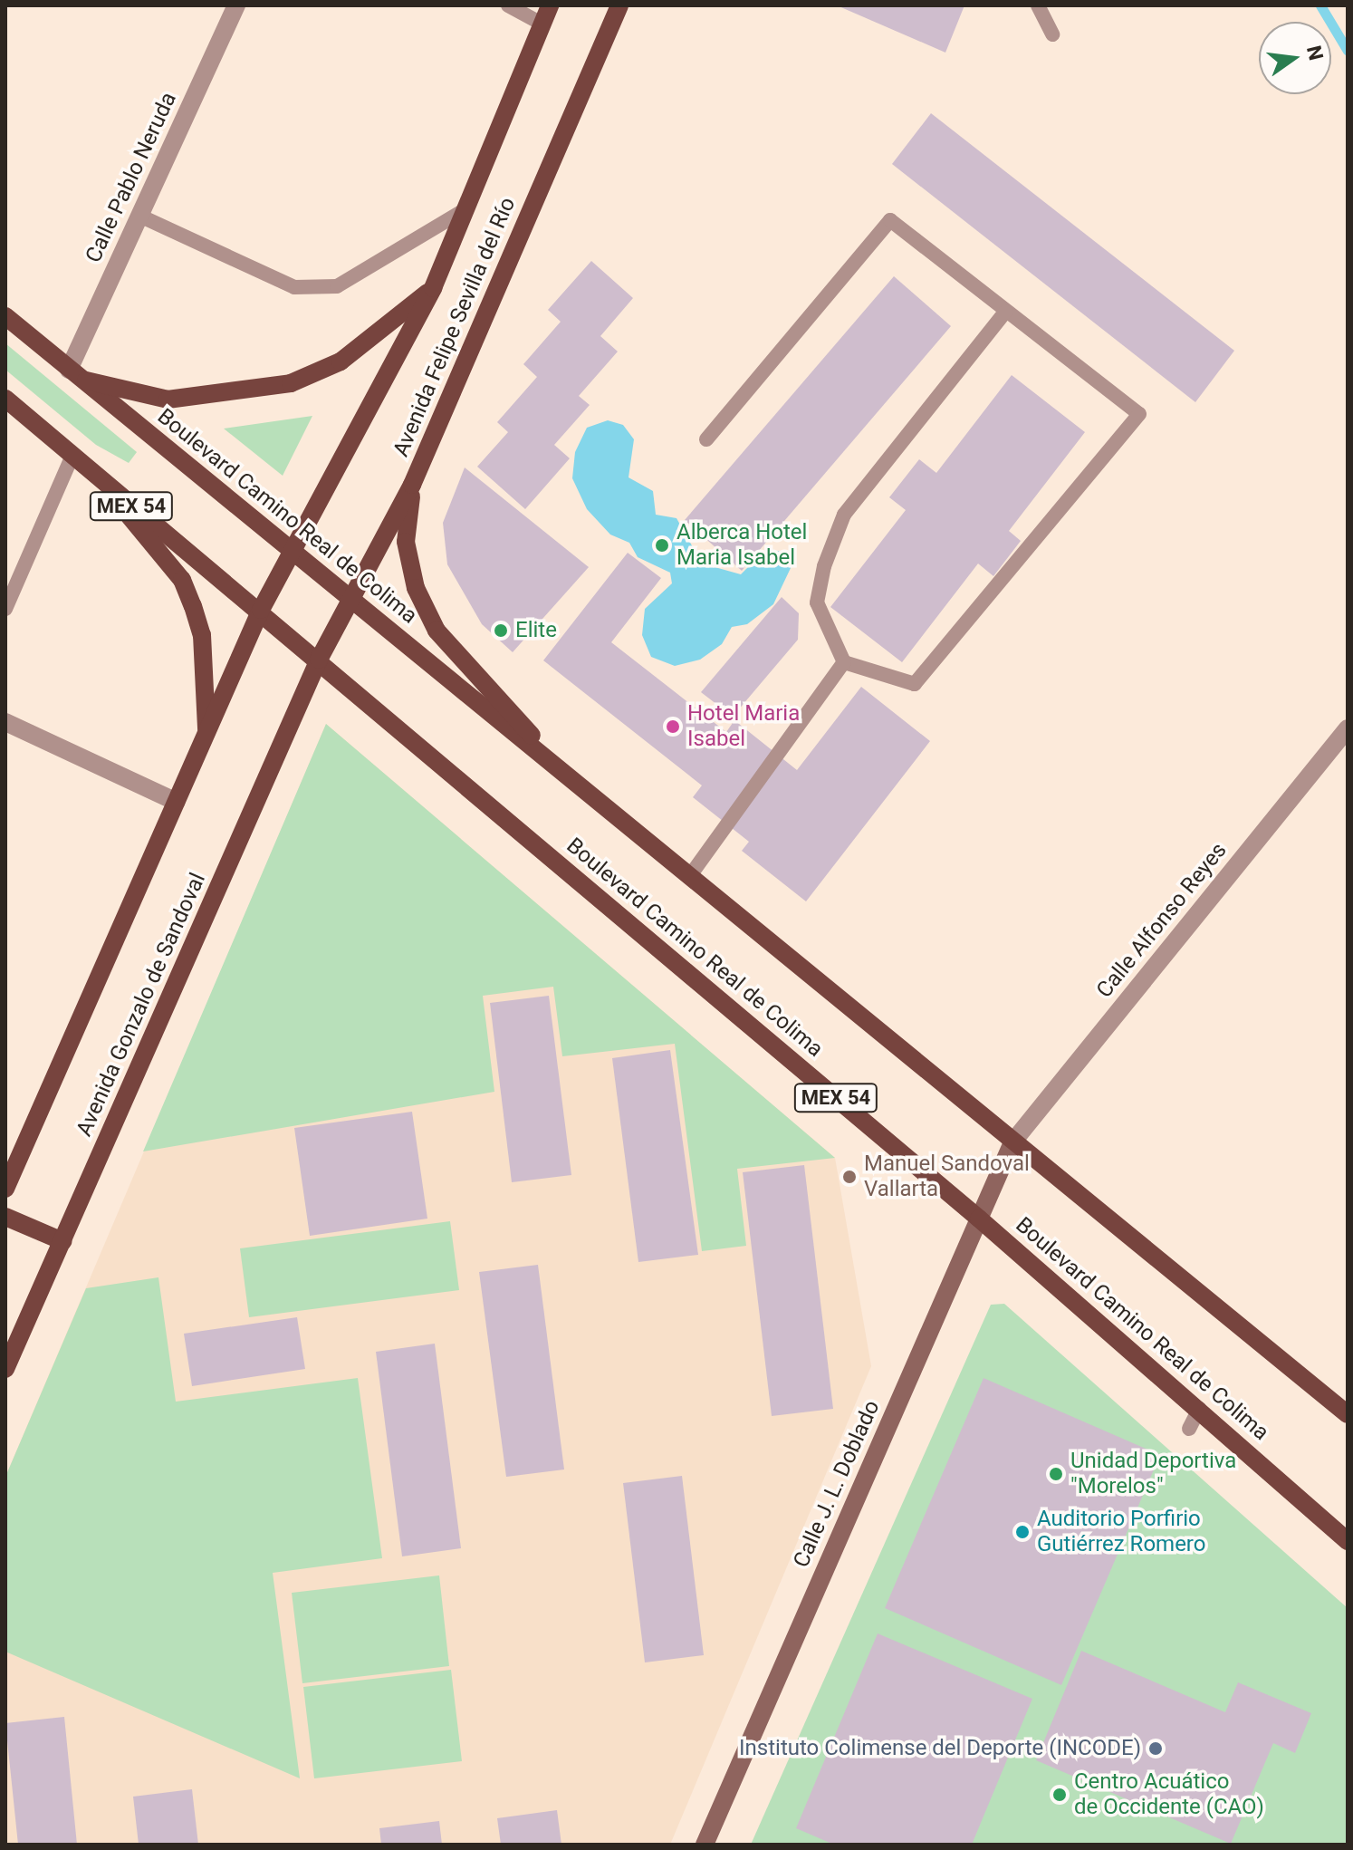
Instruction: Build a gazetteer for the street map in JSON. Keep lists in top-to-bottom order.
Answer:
{
  "streets": {
    "main road": [
      "Avenida Felipe Sevilla del Río",
      "MEX 54",
      "Boulevard Camino Real de Colima",
      "Avenida Gonzalo de Sandoval"
    ],
    "street": ["Calle Pablo Neruda", "Calle Alfonso Reyes", "Calle J. L. Doblado"]
  },
  "crossings": [
    ["Calle Pablo Neruda", "Boulevard Camino Real de Colima"],
    ["Avenida Felipe Sevilla del Río", "Boulevard Camino Real de Colima"],
    ["Avenida Felipe Sevilla del Río", "Avenida Gonzalo de Sandoval"],
    ["Boulevard Camino Real de Colima", "Calle Alfonso Reyes"],
    ["Boulevard Camino Real de Colima", "Avenida Gonzalo de Sandoval"],
    ["Boulevard Camino Real de Colima", "Calle J. L. Doblado"],
    ["Calle Alfonso Reyes", "Calle J. L. Doblado"]
  ],
  "places": [
    "Alberca Hotel Maria Isabel",
    "Elite",
    "Hotel Maria Isabel",
    "Manuel Sandoval Vallarta",
    "Unidad Deportiva \"Morelos\"",
    "Auditorio Porfirio Gutiérrez Romero",
    "Instituto Colimense del Deporte (INCODE)",
    "Centro Acuático de Occidente (CAO)"
  ],
  "north": "right"
}
